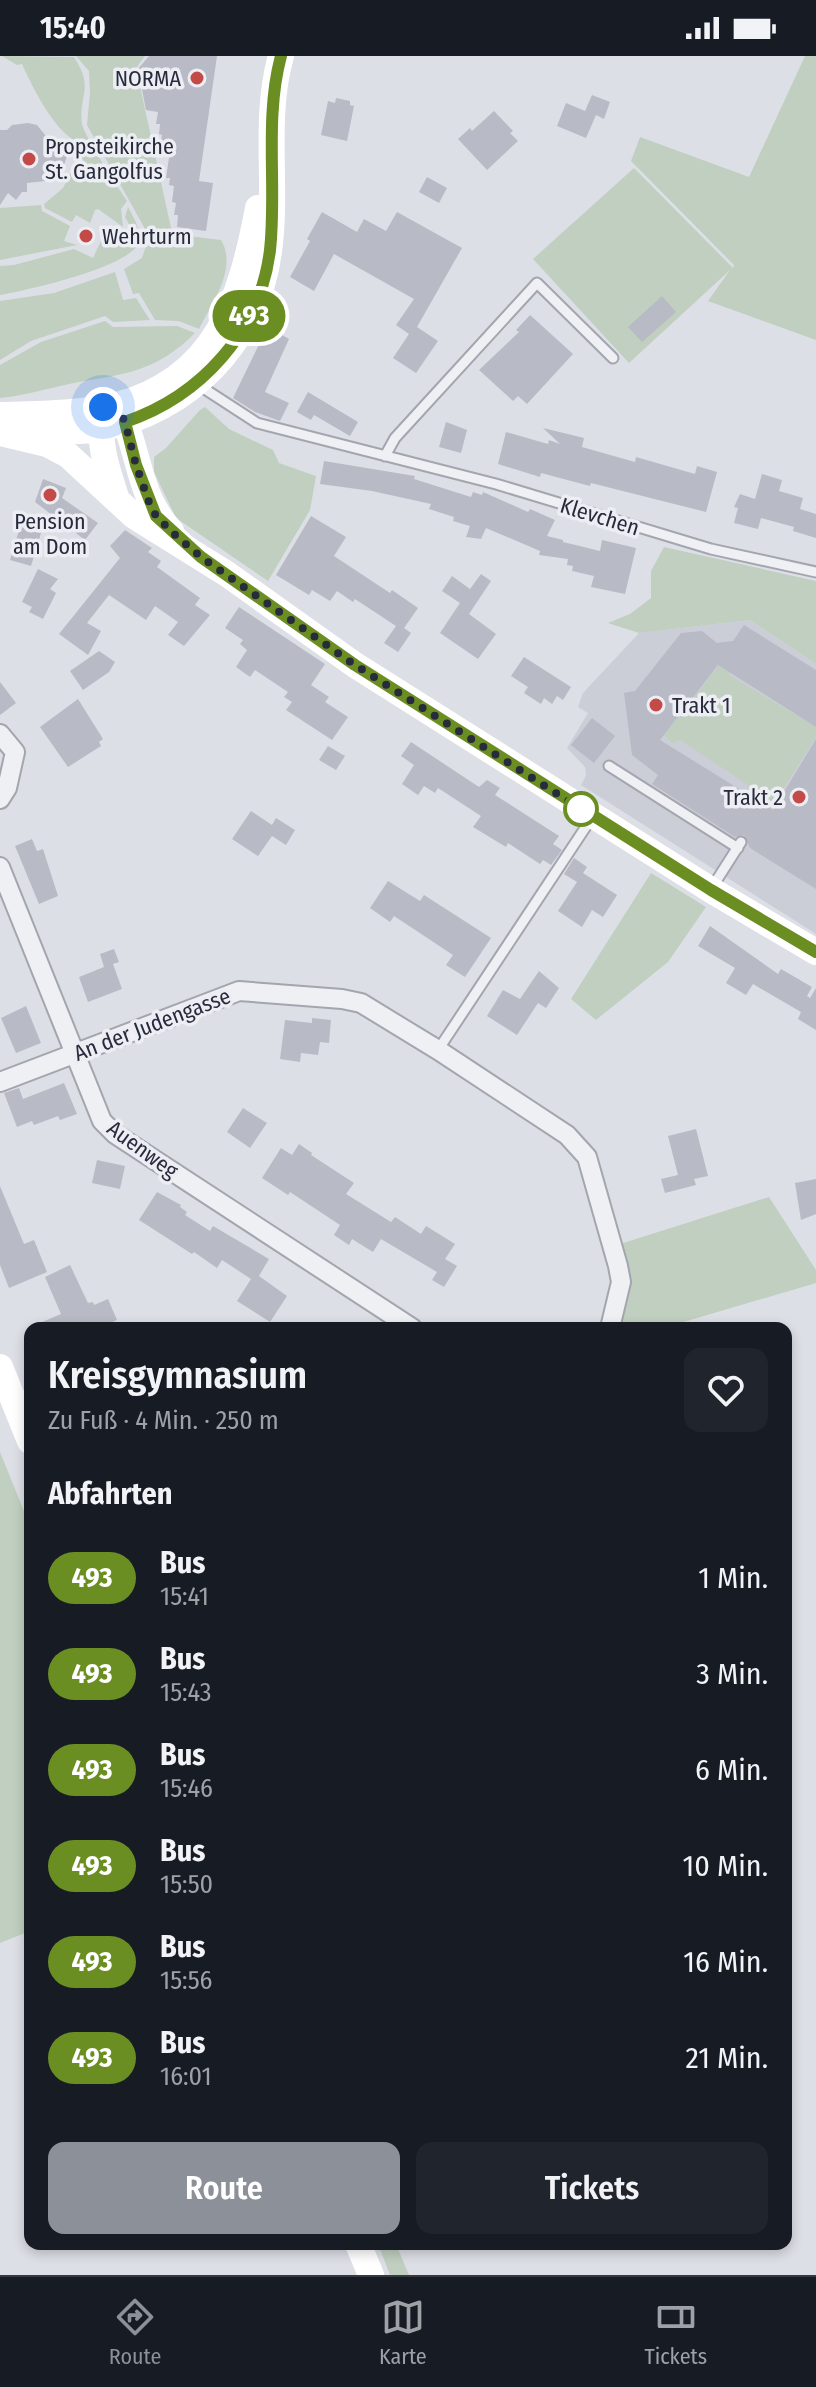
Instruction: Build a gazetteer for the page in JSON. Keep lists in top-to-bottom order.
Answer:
{
  "streets": {
    "street": ["An der Judengasse", "Auenweg"],
    "lane": ["Klevchen"]
  },
  "crossings": [
    ["An der Judengasse", "Auenweg"]
  ],
  "places": [
    "NORMA",
    "Propsteikirche St. Gangolfus",
    "Wehrturm",
    "Pension am Dom",
    "Trakt 1",
    "Trakt 2"
  ],
  "lines": ["bus line 493"],
  "page": {
    "status": "15:40",
    "on_map": "493",
    "heading": [
      ["Kreisgymnasium", "Zu Fuß · 4 Min. · 250 m"],
      "Abfahrten"
    ],
    "list": [
      {
        "mark": "493",
        "name": "Bus",
        "note": "15:41",
        "value": "1 Min."
      },
      {
        "mark": "493",
        "name": "Bus",
        "note": "15:43",
        "value": "3 Min."
      },
      {
        "mark": "493",
        "name": "Bus",
        "note": "15:46",
        "value": "6 Min."
      },
      {
        "mark": "493",
        "name": "Bus",
        "note": "15:50",
        "value": "10 Min."
      },
      {
        "mark": "493",
        "name": "Bus",
        "note": "15:56",
        "value": "16 Min."
      },
      {
        "mark": "493",
        "name": "Bus",
        "note": "16:01",
        "value": "21 Min."
      }
    ],
    "buttons": ["Route", "Tickets"],
    "tabs": ["Route", "Karte", "Tickets"]
  }
}
